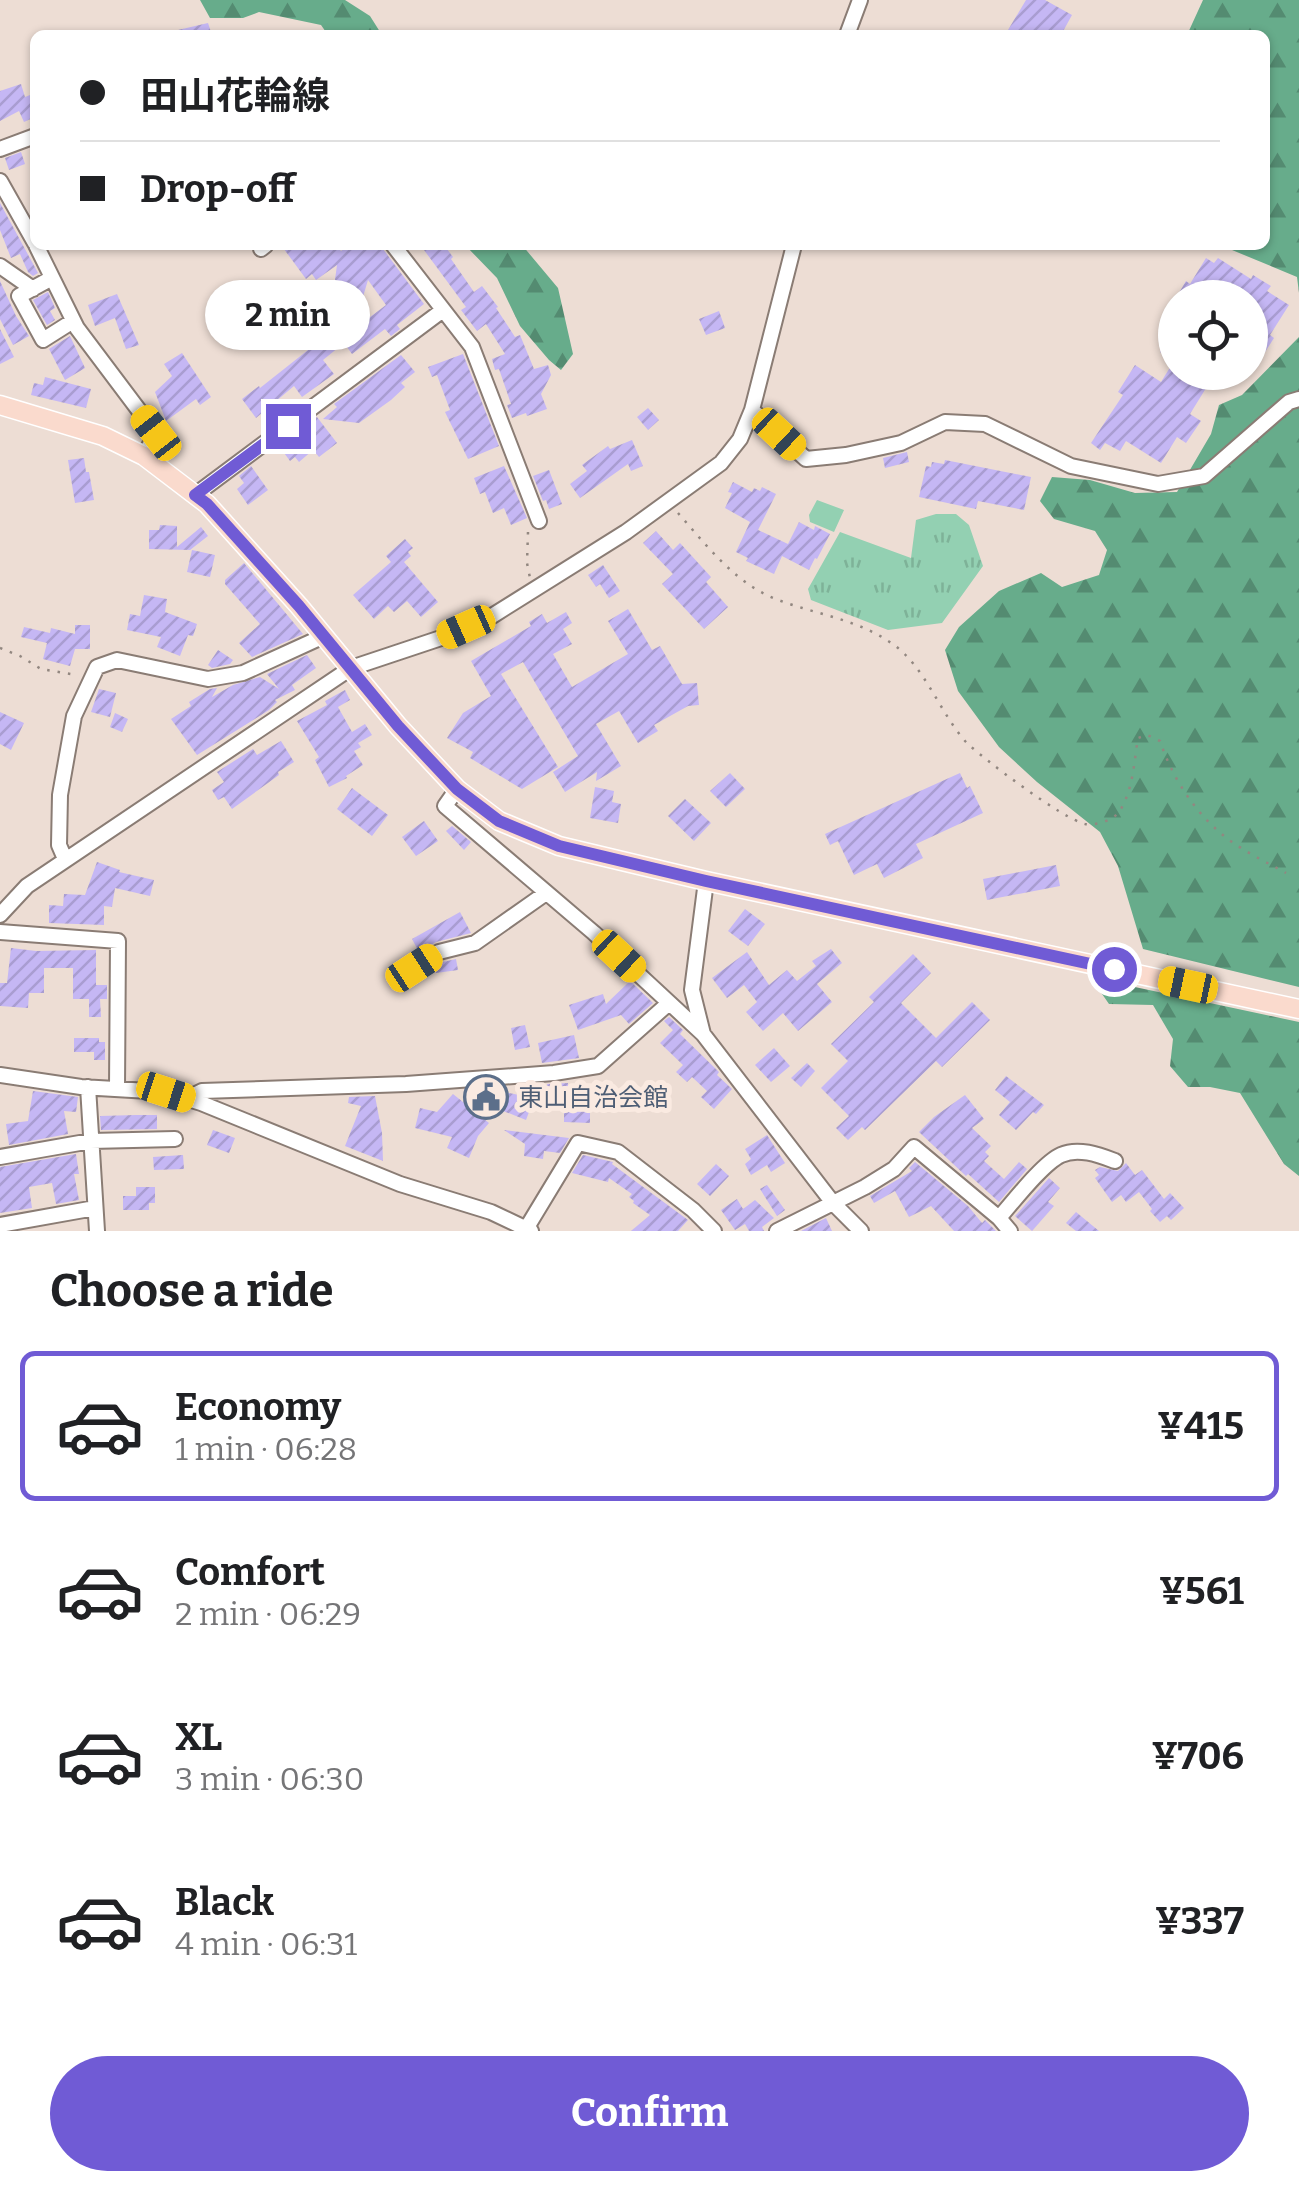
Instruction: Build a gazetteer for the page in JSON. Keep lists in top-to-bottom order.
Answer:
{
  "places": {
    "public building": ["東山自治会館"]
  },
  "page": {
    "banner": ["田山花輪線", "Drop-off"],
    "bubble": "2 min",
    "heading": "Choose a ride",
    "list": [
      {
        "name": "Economy",
        "note": "1 min · 06:28",
        "value": "¥415"
      },
      {
        "name": "Comfort",
        "note": "2 min · 06:29",
        "value": "¥561"
      },
      {
        "name": "XL",
        "note": "3 min · 06:30",
        "value": "¥706"
      },
      {
        "name": "Black",
        "note": "4 min · 06:31",
        "value": "¥337"
      }
    ],
    "buttons": "Confirm"
  }
}
